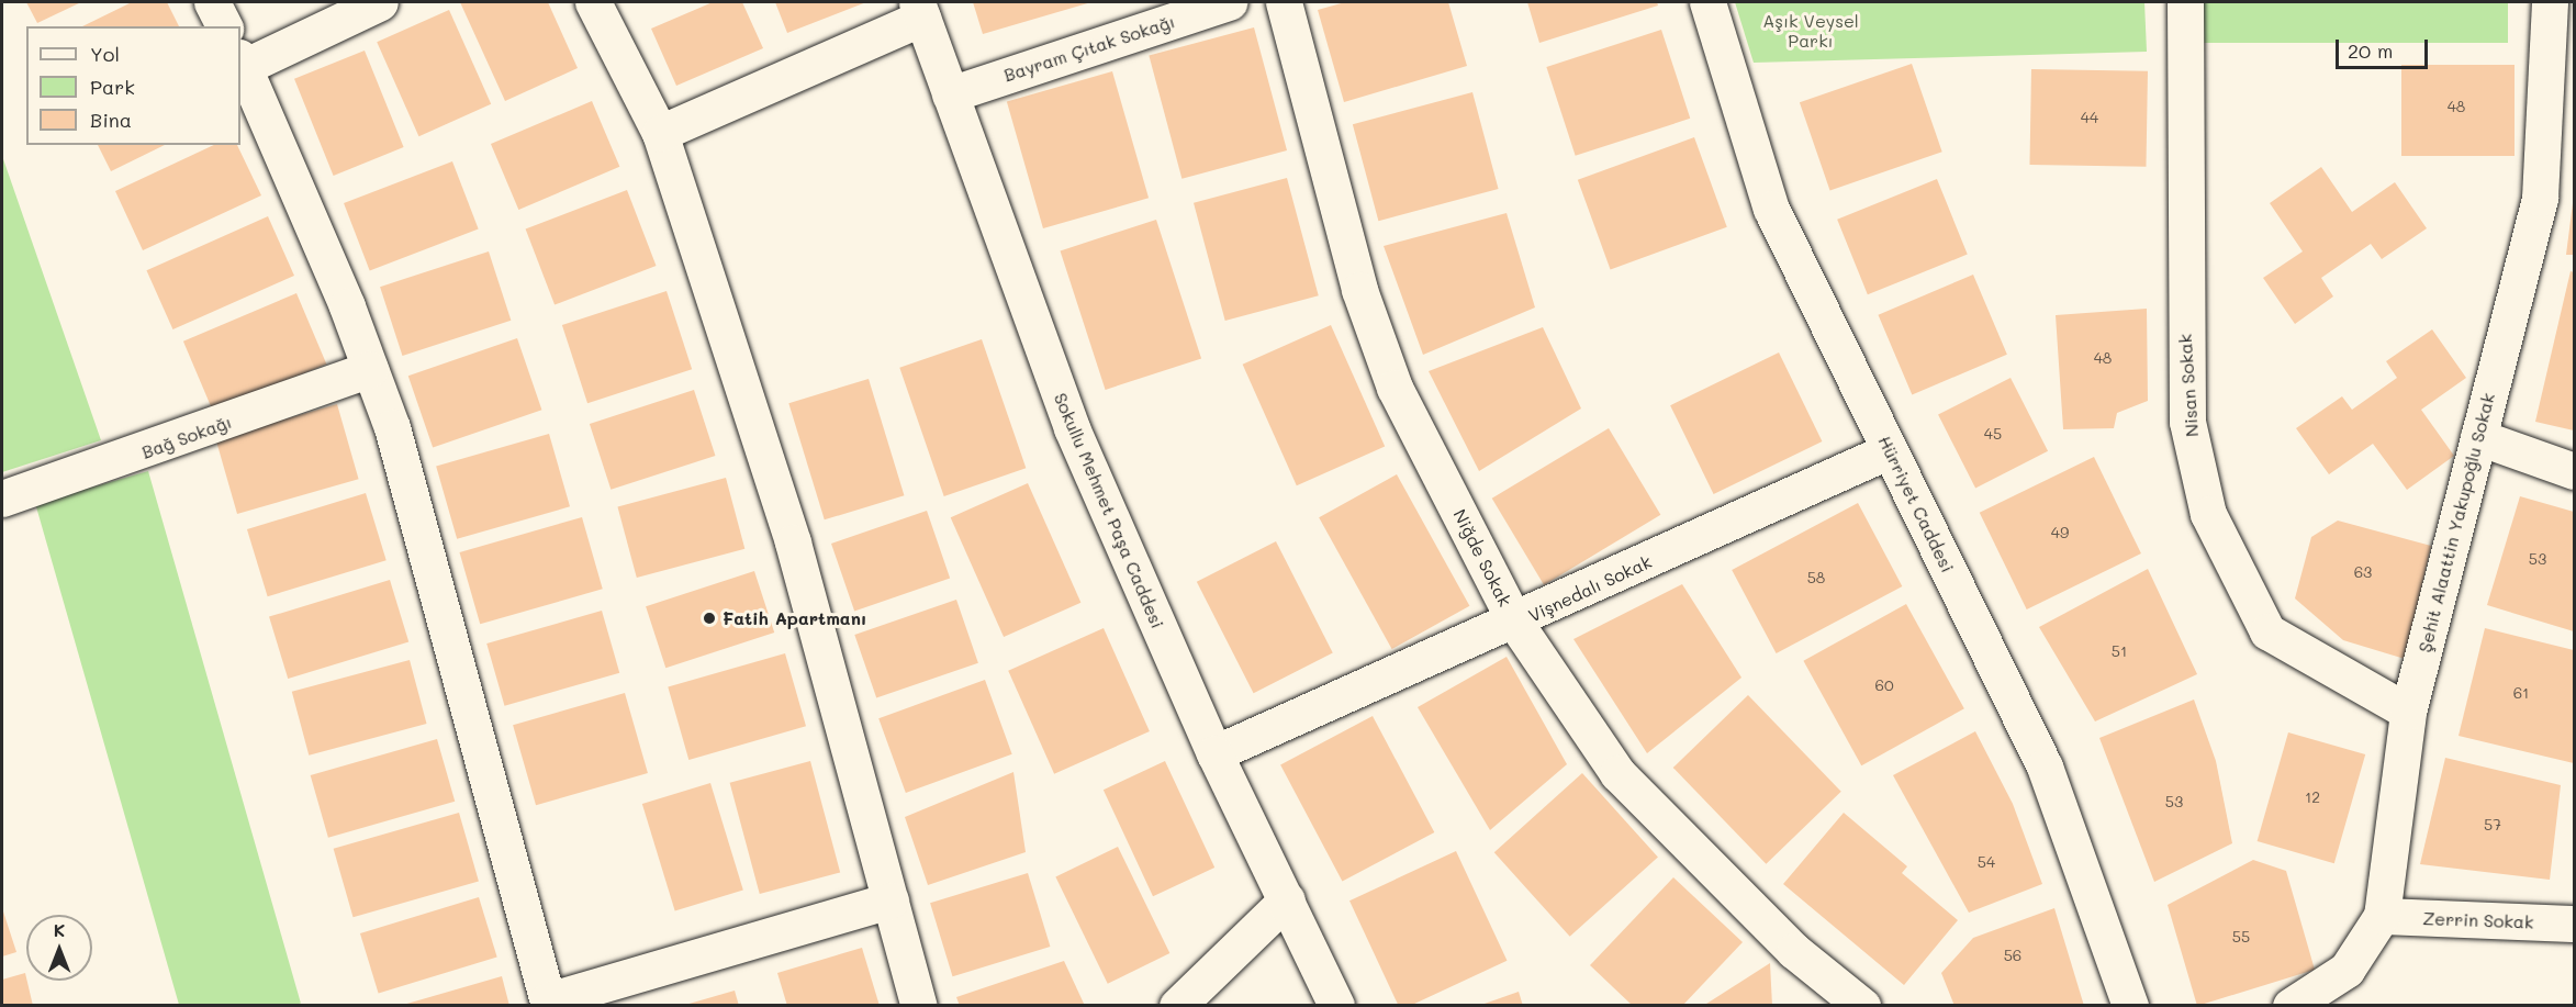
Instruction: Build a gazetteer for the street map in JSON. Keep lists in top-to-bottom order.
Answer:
{
  "streets": {
    "street": [
      "Bayram Çıtak Sokağı",
      "Nisan Sokak",
      "Bağ Sokağı",
      "Hürriyet Caddesi",
      "Sokullu Mehmet Paşa Caddesi",
      "Şehit Alaattin Yakupoğlu Sokak",
      "Niğde Sokak",
      "Vişnedalı Sokak",
      "Zerrin Sokak"
    ]
  },
  "crossings": [
    ["Bayram Çıtak Sokağı", "Sokullu Mehmet Paşa Caddesi"],
    ["Nisan Sokak", "Şehit Alaattin Yakupoğlu Sokak"],
    ["Hürriyet Caddesi", "Vişnedalı Sokak"],
    ["Sokullu Mehmet Paşa Caddesi", "Vişnedalı Sokak"],
    ["Şehit Alaattin Yakupoğlu Sokak", "Zerrin Sokak"],
    ["Niğde Sokak", "Vişnedalı Sokak"]
  ],
  "parks": ["Aşık Veysel Parkı"],
  "places": ["Fatih Apartmanı"],
  "house_numbers": [
    "48",
    "44",
    "48",
    "45",
    "49",
    "53",
    "63",
    "58",
    "51",
    "60",
    "61",
    "12",
    "53",
    "57",
    "54",
    "55",
    "56"
  ],
  "legend": ["Yol", "Park", "Bina"],
  "scale_bar": "20 m",
  "north": "top"
}
